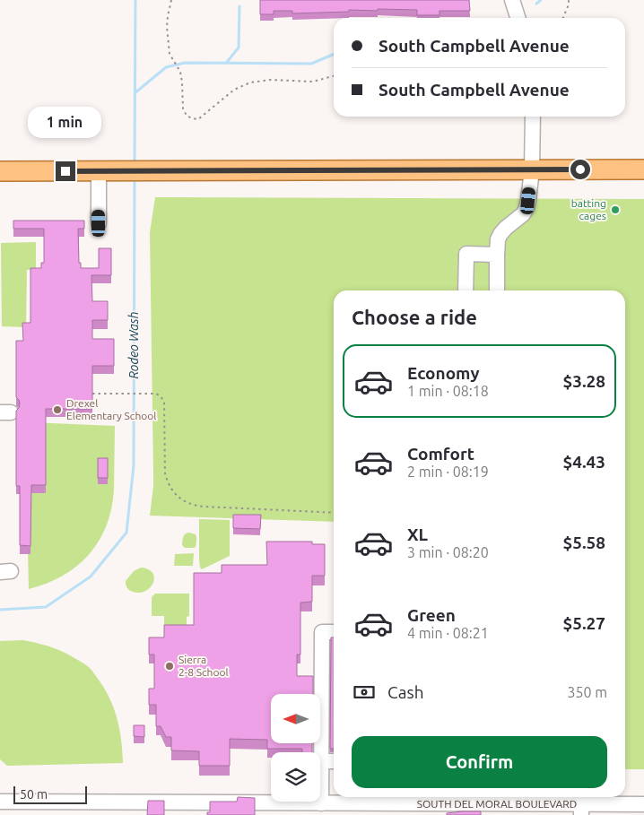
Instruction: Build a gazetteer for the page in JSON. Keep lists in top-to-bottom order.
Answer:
{
  "streets": {
    "street": ["SOUTH DEL MORAL BOULEVARD"]
  },
  "water": ["Rodeo Wash"],
  "places": ["batting cages", "Drexel Elementary School", "Sierra 2-8 School"],
  "scale_bar": "50 m",
  "north": "left",
  "page": {
    "banner": ["South Campbell Avenue", "South Campbell Avenue"],
    "bubble": "1 min",
    "heading": "Choose a ride",
    "list": [
      {
        "name": "Economy",
        "note": "1 min · 08:18",
        "value": "$3.28"
      },
      {
        "name": "Comfort",
        "note": "2 min · 08:19",
        "value": "$4.43"
      },
      {
        "name": "XL",
        "note": "3 min · 08:20",
        "value": "$5.58"
      },
      {
        "name": "Green",
        "note": "4 min · 08:21",
        "value": "$5.27"
      }
    ],
    "pay": ["Cash", "350 m"],
    "buttons": "Confirm",
    "scale": "50 m"
  }
}
